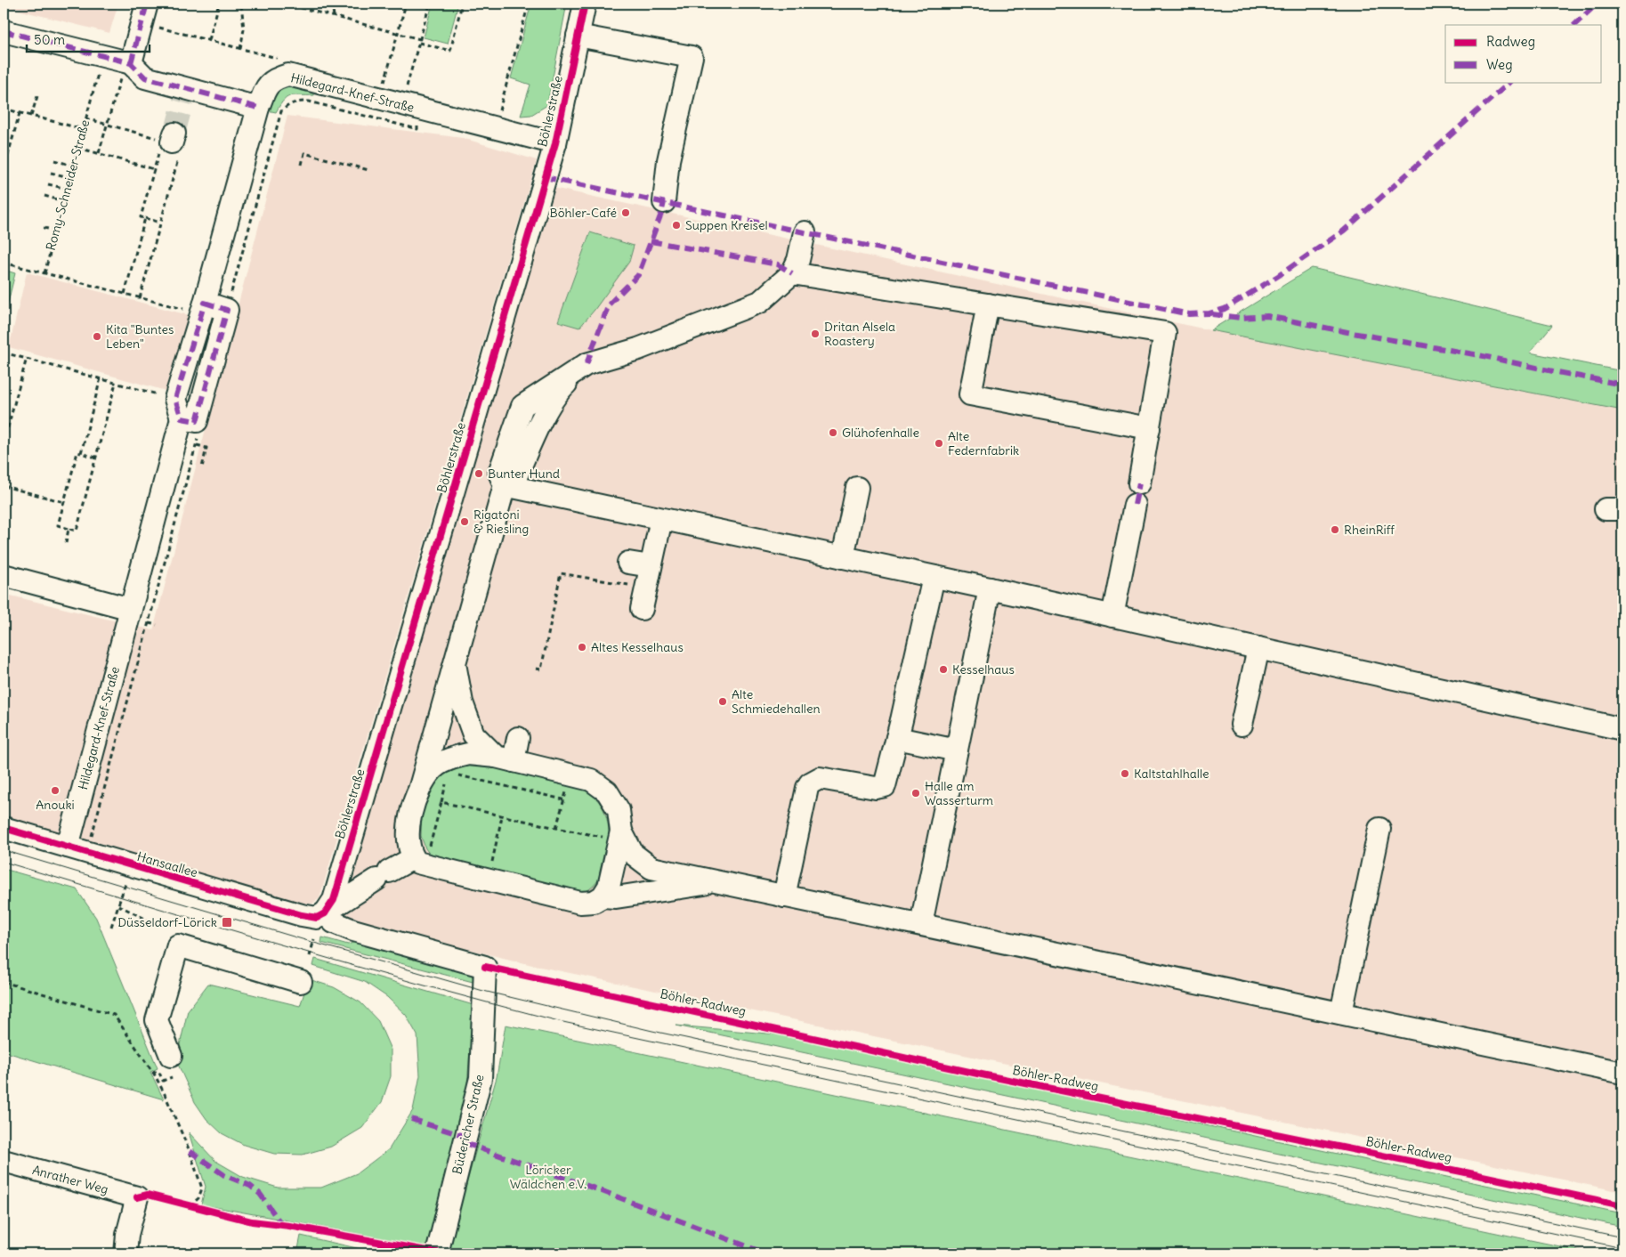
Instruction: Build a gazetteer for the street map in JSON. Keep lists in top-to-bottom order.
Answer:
{
  "streets": {
    "street": [
      "Hildegard-Knef-Straße",
      "Böhlerstraße",
      "Hansaallee",
      "Büdericher Straße",
      "Anrather Weg"
    ],
    "path": ["Romy-Schneider-Straße"],
    "cycle path": ["Böhler-Radweg"]
  },
  "crossings": [
    ["Hildegard-Knef-Straße", "Böhlerstraße"],
    ["Hildegard-Knef-Straße", "Hansaallee"],
    ["Böhlerstraße", "Hansaallee"],
    ["Böhlerstraße", "Büdericher Straße"],
    ["Hansaallee", "Büdericher Straße"]
  ],
  "parks": ["Löricker Wäldchen e.V."],
  "places": {
    "other": [
      "Böhler-Café",
      "Suppen Kreisel",
      "Dritan Alsela Roastery",
      "Kita \"Buntes Leben\"",
      "Glühofenhalle",
      "Alte Federnfabrik",
      "Bunter Hund",
      "Rigatoni & Riesling",
      "RheinRiff",
      "Altes Kesselhaus",
      "Kesselhaus",
      "Alte Schmiedehallen",
      "Kaltstahlhalle",
      "Anouki",
      "Halle am Wasserturm"
    ],
    "transit": ["Düsseldorf-Lörick"]
  },
  "legend": ["Radweg", "Weg"],
  "scale_bar": "50 m"
}
